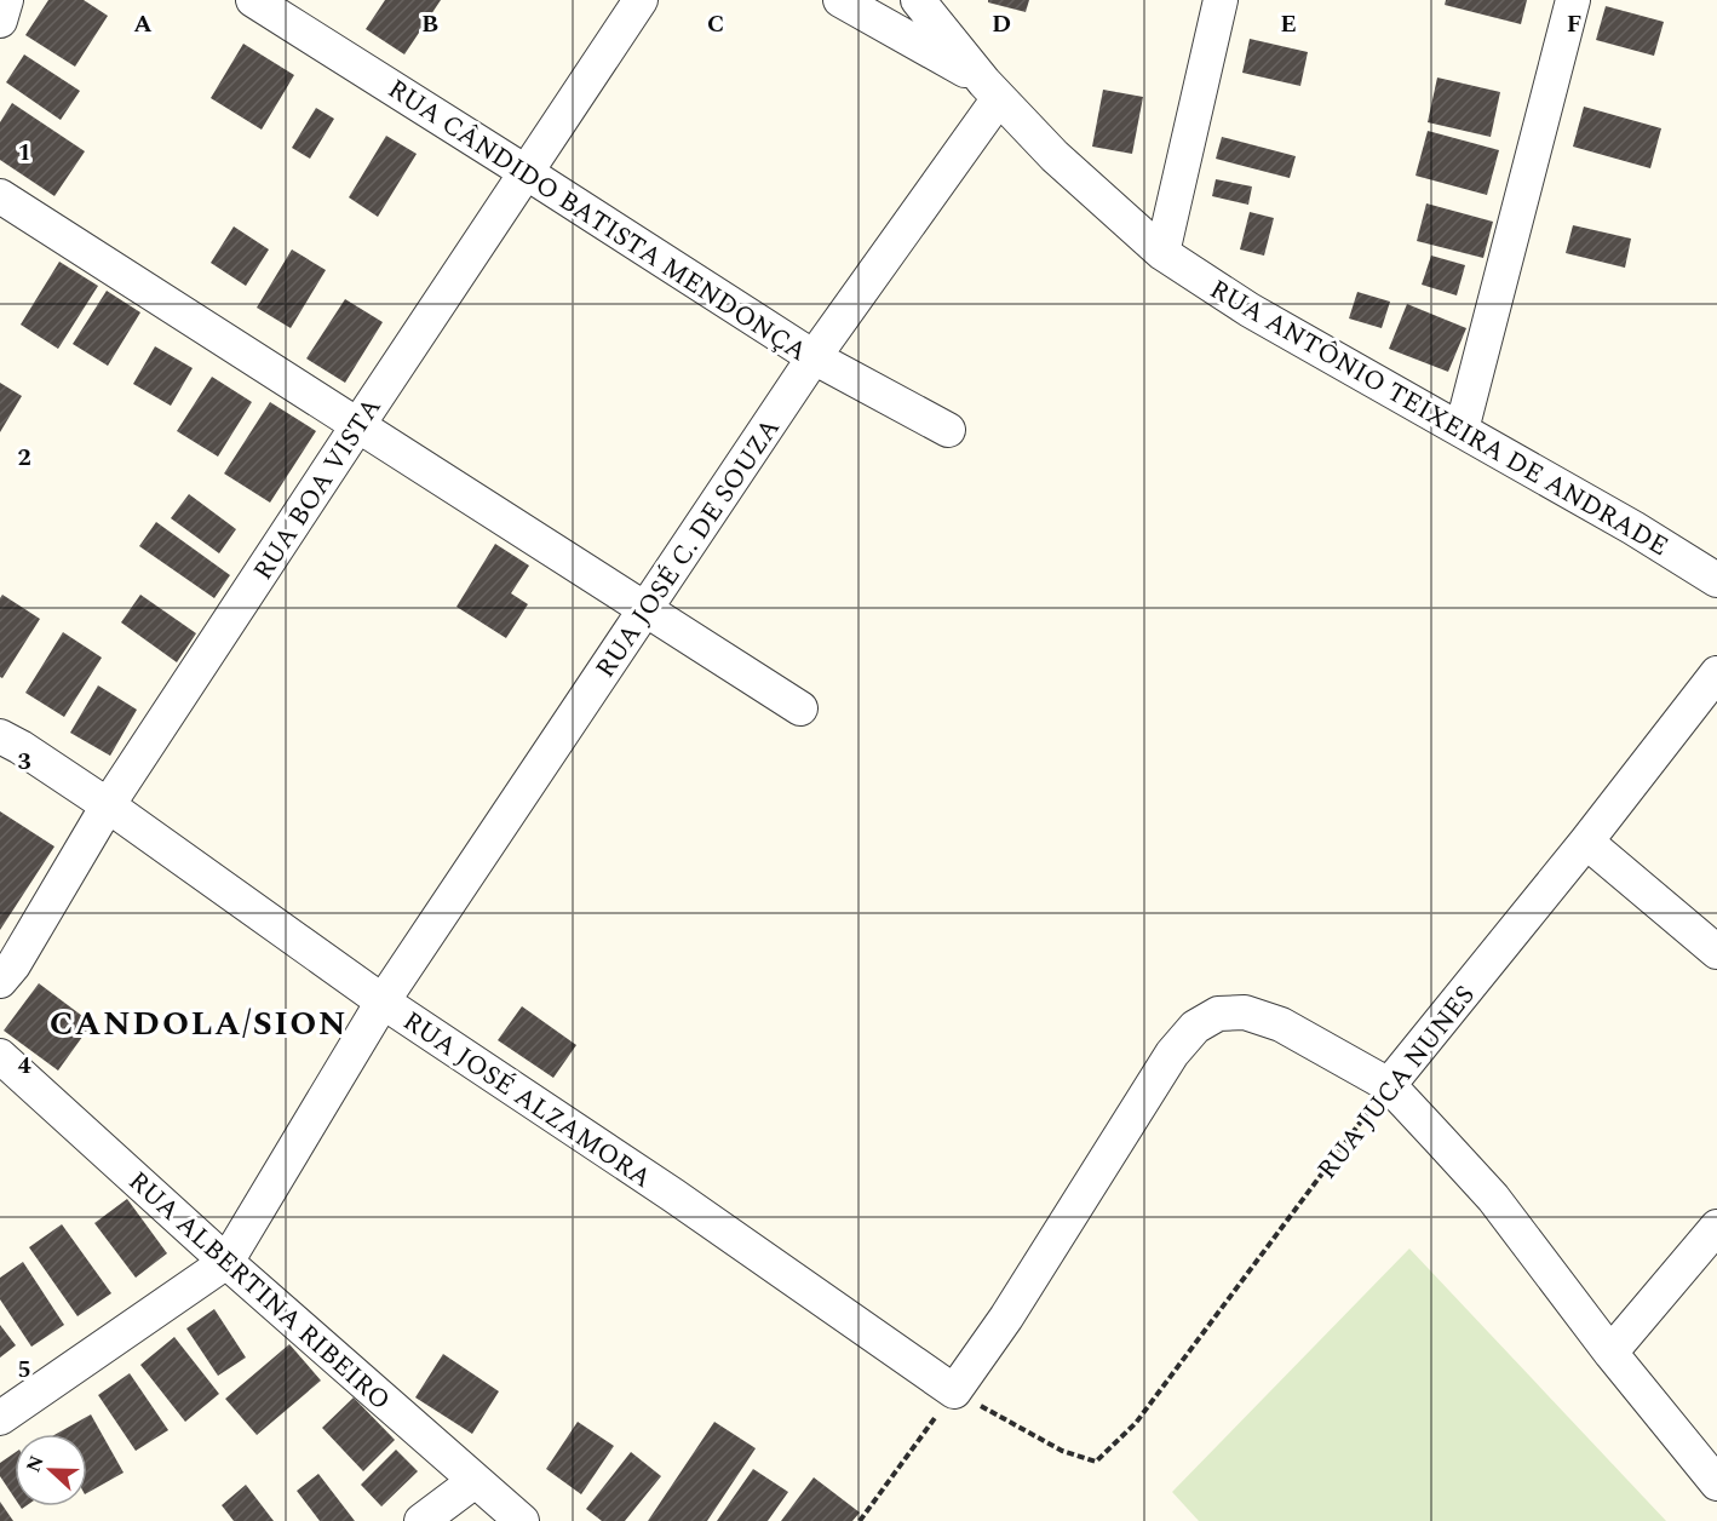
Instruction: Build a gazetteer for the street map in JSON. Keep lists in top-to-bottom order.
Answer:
{
  "streets": {
    "street": [
      "RUA CÂNDIDO BATISTA MENDONÇA",
      "RUA ANTÔNIO TEIXEIRA DE ANDRADE",
      "RUA BOA VISTA",
      "RUA JOSÉ C. DE SOUZA",
      "RUA JUCA NUNES",
      "RUA JOSÉ ALZAMORA",
      "RUA ALBERTINA RIBEIRO"
    ]
  },
  "crossings": [
    ["RUA CÂNDIDO BATISTA MENDONÇA", "RUA BOA VISTA"],
    ["RUA CÂNDIDO BATISTA MENDONÇA", "RUA JOSÉ C. DE SOUZA"],
    ["RUA ANTÔNIO TEIXEIRA DE ANDRADE", "RUA JOSÉ C. DE SOUZA"],
    ["RUA BOA VISTA", "RUA JOSÉ ALZAMORA"],
    ["RUA JOSÉ C. DE SOUZA", "RUA JOSÉ ALZAMORA"],
    ["RUA JOSÉ C. DE SOUZA", "RUA ALBERTINA RIBEIRO"],
    ["RUA JUCA NUNES", "RUA JOSÉ ALZAMORA"]
  ],
  "districts": ["CANDOLA/SION"],
  "north": "left",
  "grid": {
    "columns": [
      "A",
      "B",
      "C",
      "D",
      "E",
      "F"
    ],
    "rows": [
      "1",
      "2",
      "3",
      "4",
      "5"
    ]
  }
}
